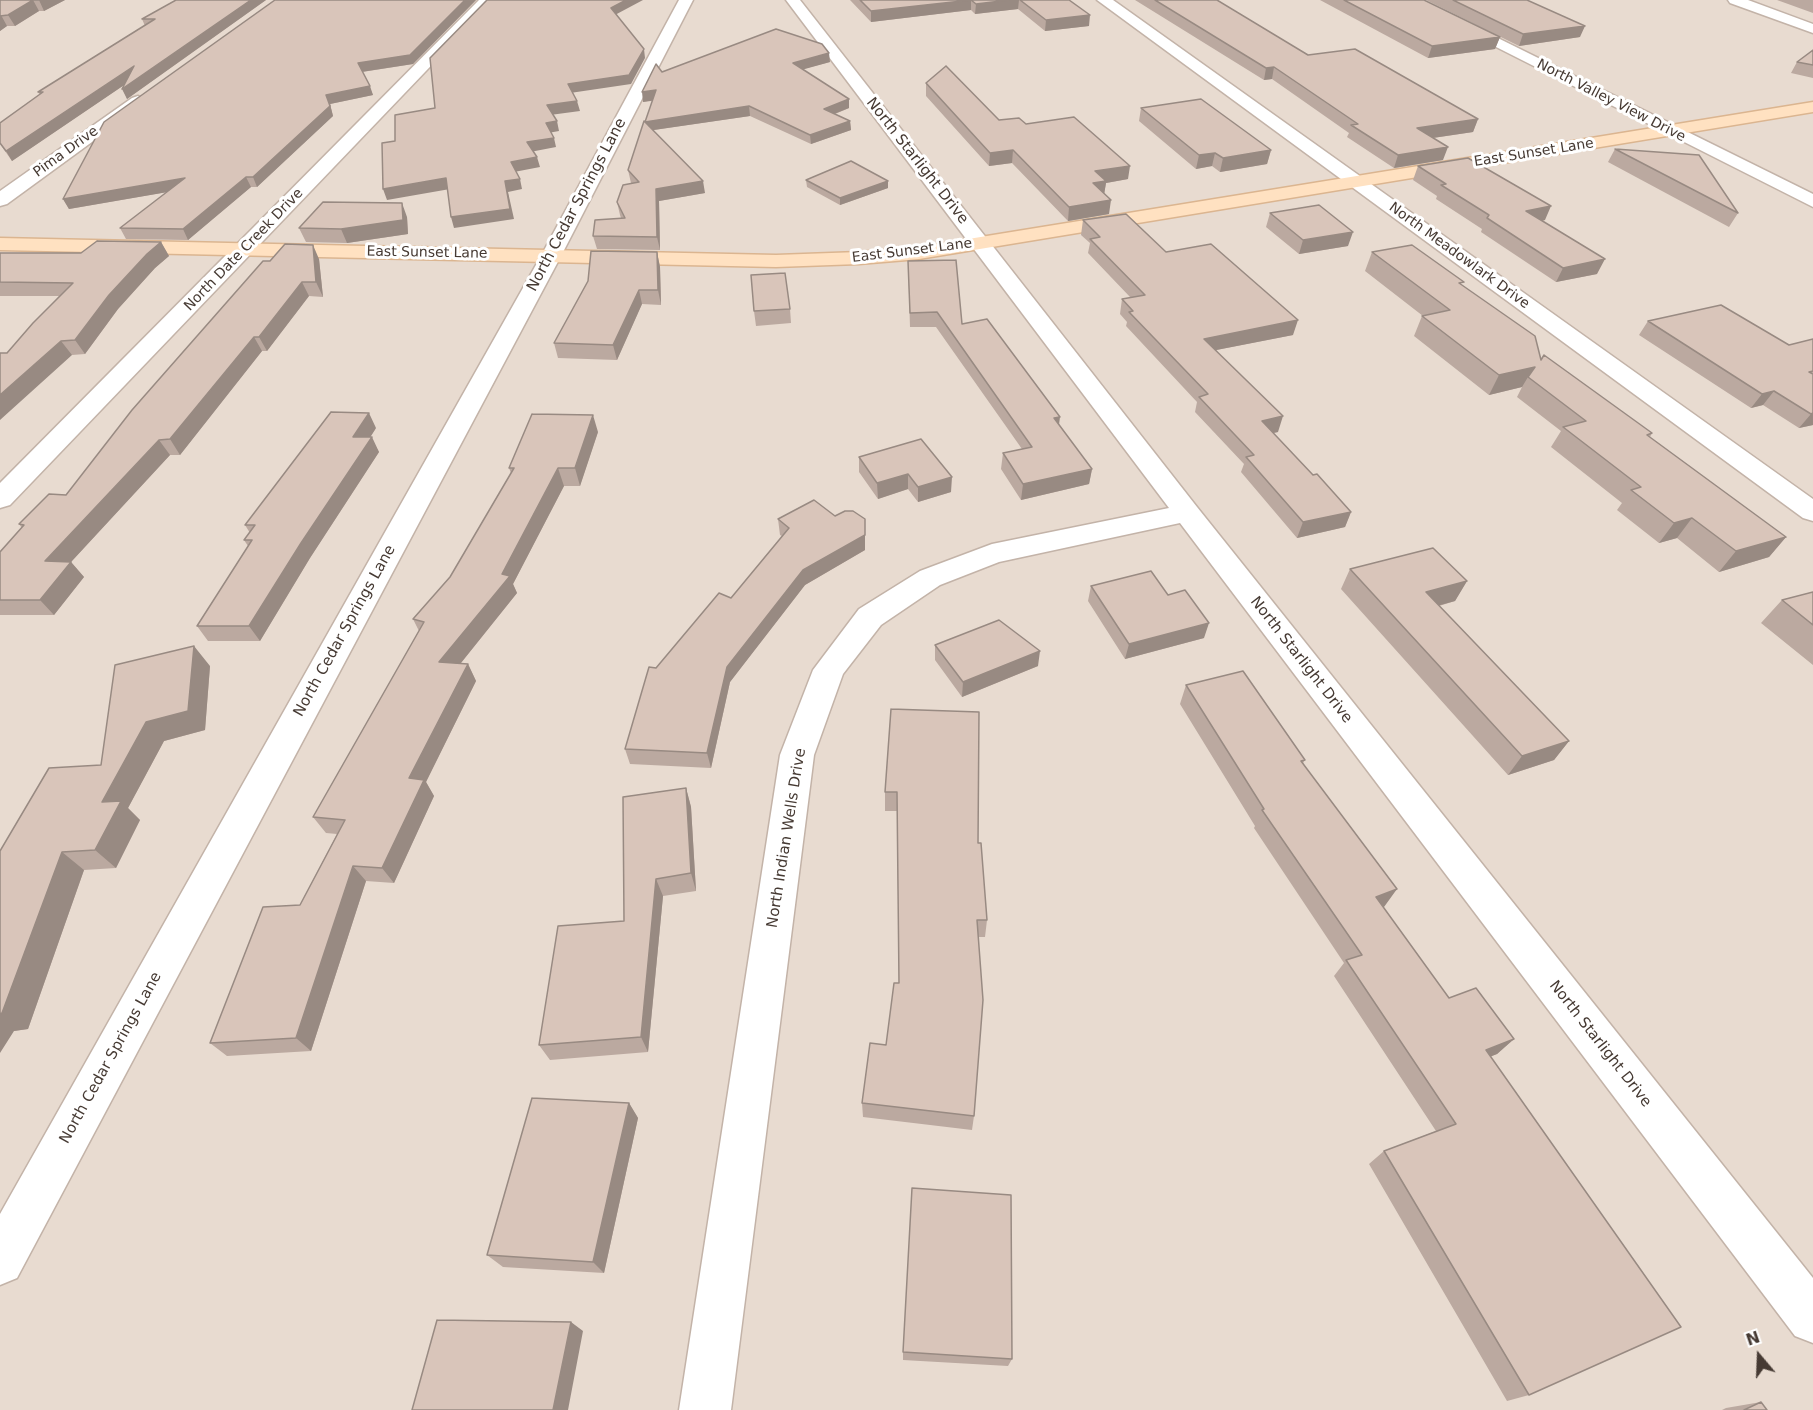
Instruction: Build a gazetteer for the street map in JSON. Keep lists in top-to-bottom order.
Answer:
{
  "streets": {
    "street": [
      "North Valley View Drive",
      "Pima Drive",
      "East Sunset Lane",
      "North Starlight Drive",
      "North Cedar Springs Lane",
      "North Date Creek Drive",
      "North Meadowlark Drive",
      "North Indian Wells Drive"
    ]
  },
  "crossings": [
    ["North Valley View Drive", "East Sunset Lane"],
    ["East Sunset Lane", "North Starlight Drive"],
    ["East Sunset Lane", "North Cedar Springs Lane"],
    ["East Sunset Lane", "North Date Creek Drive"],
    ["East Sunset Lane", "North Meadowlark Drive"],
    ["North Starlight Drive", "North Indian Wells Drive"]
  ],
  "north": "top"
}
